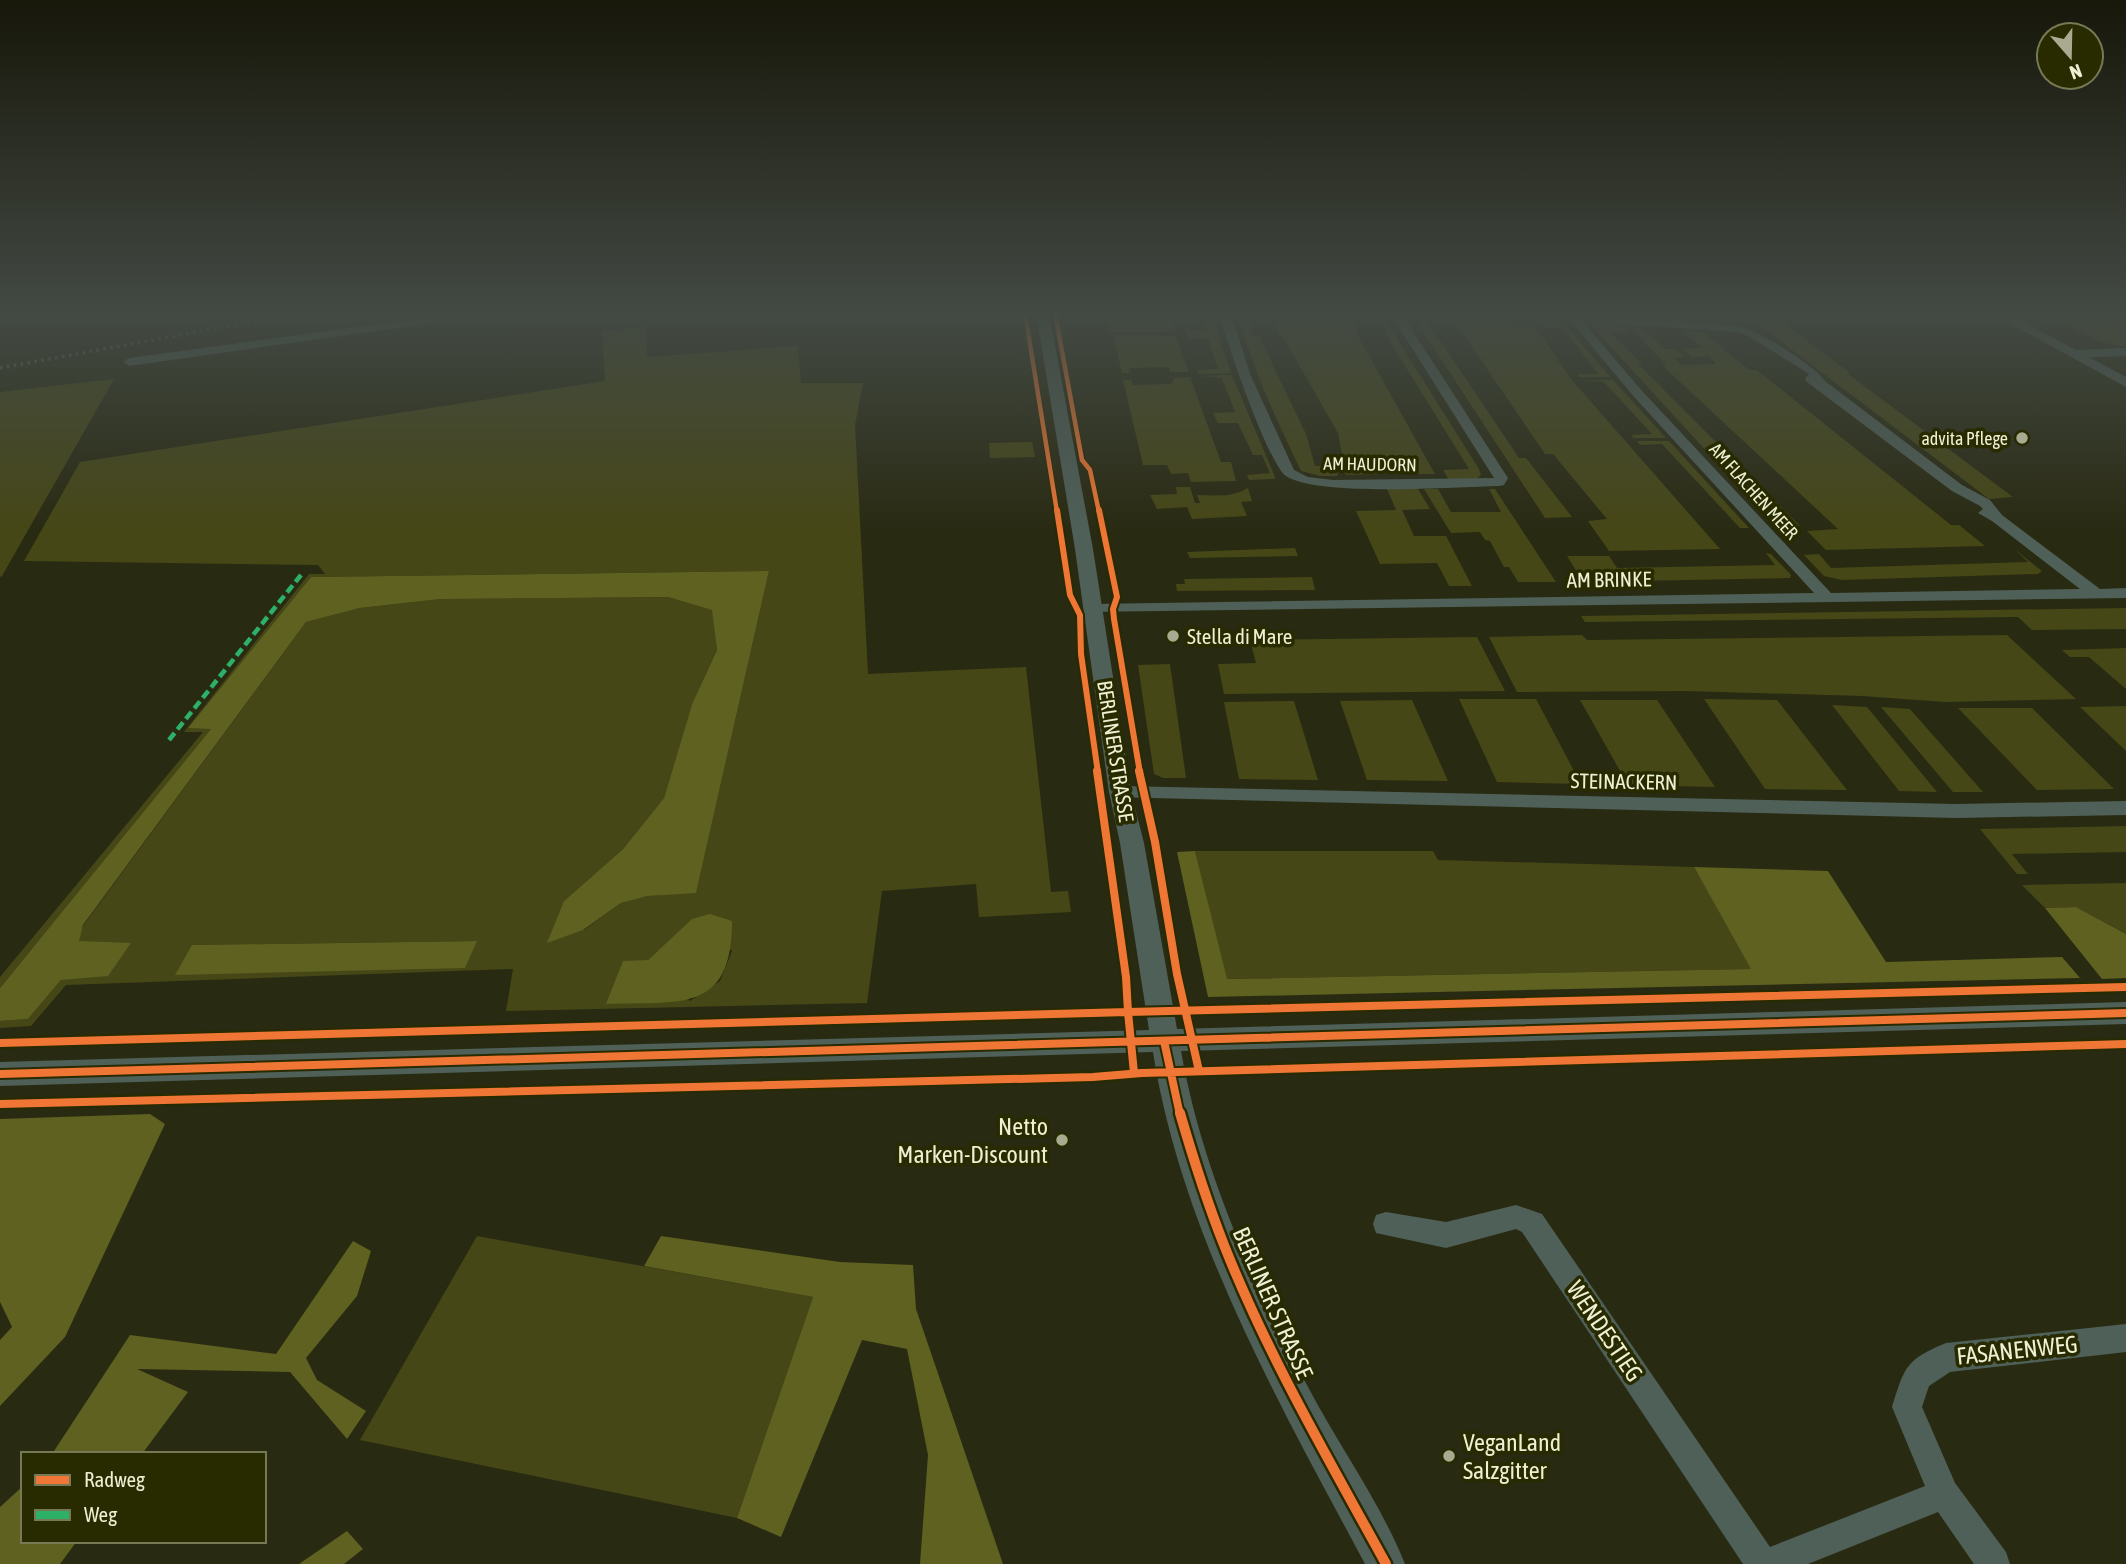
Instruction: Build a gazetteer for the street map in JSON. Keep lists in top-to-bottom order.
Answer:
{
  "streets": {
    "street": [
      "AM HAUDORN",
      "AM FLACHEN MEER",
      "AM BRINKE",
      "BERLINER STRASSE",
      "STEINACKERN",
      "WENDESTIEG",
      "FASANENWEG"
    ]
  },
  "crossings": [
    ["AM FLACHEN MEER", "AM BRINKE"],
    ["AM BRINKE", "BERLINER STRASSE"],
    ["BERLINER STRASSE", "STEINACKERN"],
    ["WENDESTIEG", "FASANENWEG"]
  ],
  "places": [
    "advita Pflege",
    "Stella di Mare",
    "Netto Marken-Discount",
    "VeganLand Salzgitter"
  ],
  "legend": ["Radweg", "Weg"],
  "north": "bottom"
}
